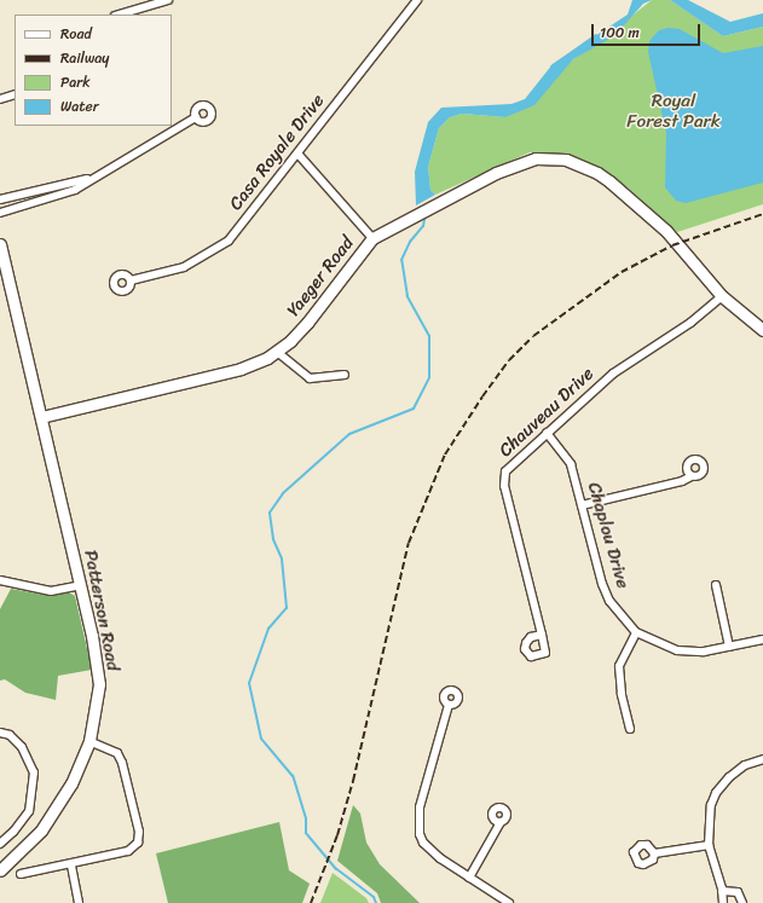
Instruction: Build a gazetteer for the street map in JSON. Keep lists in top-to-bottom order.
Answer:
{
  "streets": {
    "street": [
      "Casa Royale Drive",
      "Yaeger Road",
      "Chauveau Drive",
      "Chaplou Drive",
      "Patterson Road"
    ]
  },
  "crossings": [
    ["Yaeger Road", "Chauveau Drive"],
    ["Yaeger Road", "Patterson Road"],
    ["Chauveau Drive", "Chaplou Drive"]
  ],
  "parks": ["Royal Forest Park"],
  "legend": [
    "Road",
    "Railway",
    "Park",
    "Water"
  ],
  "scale_bar": "100 m"
}
